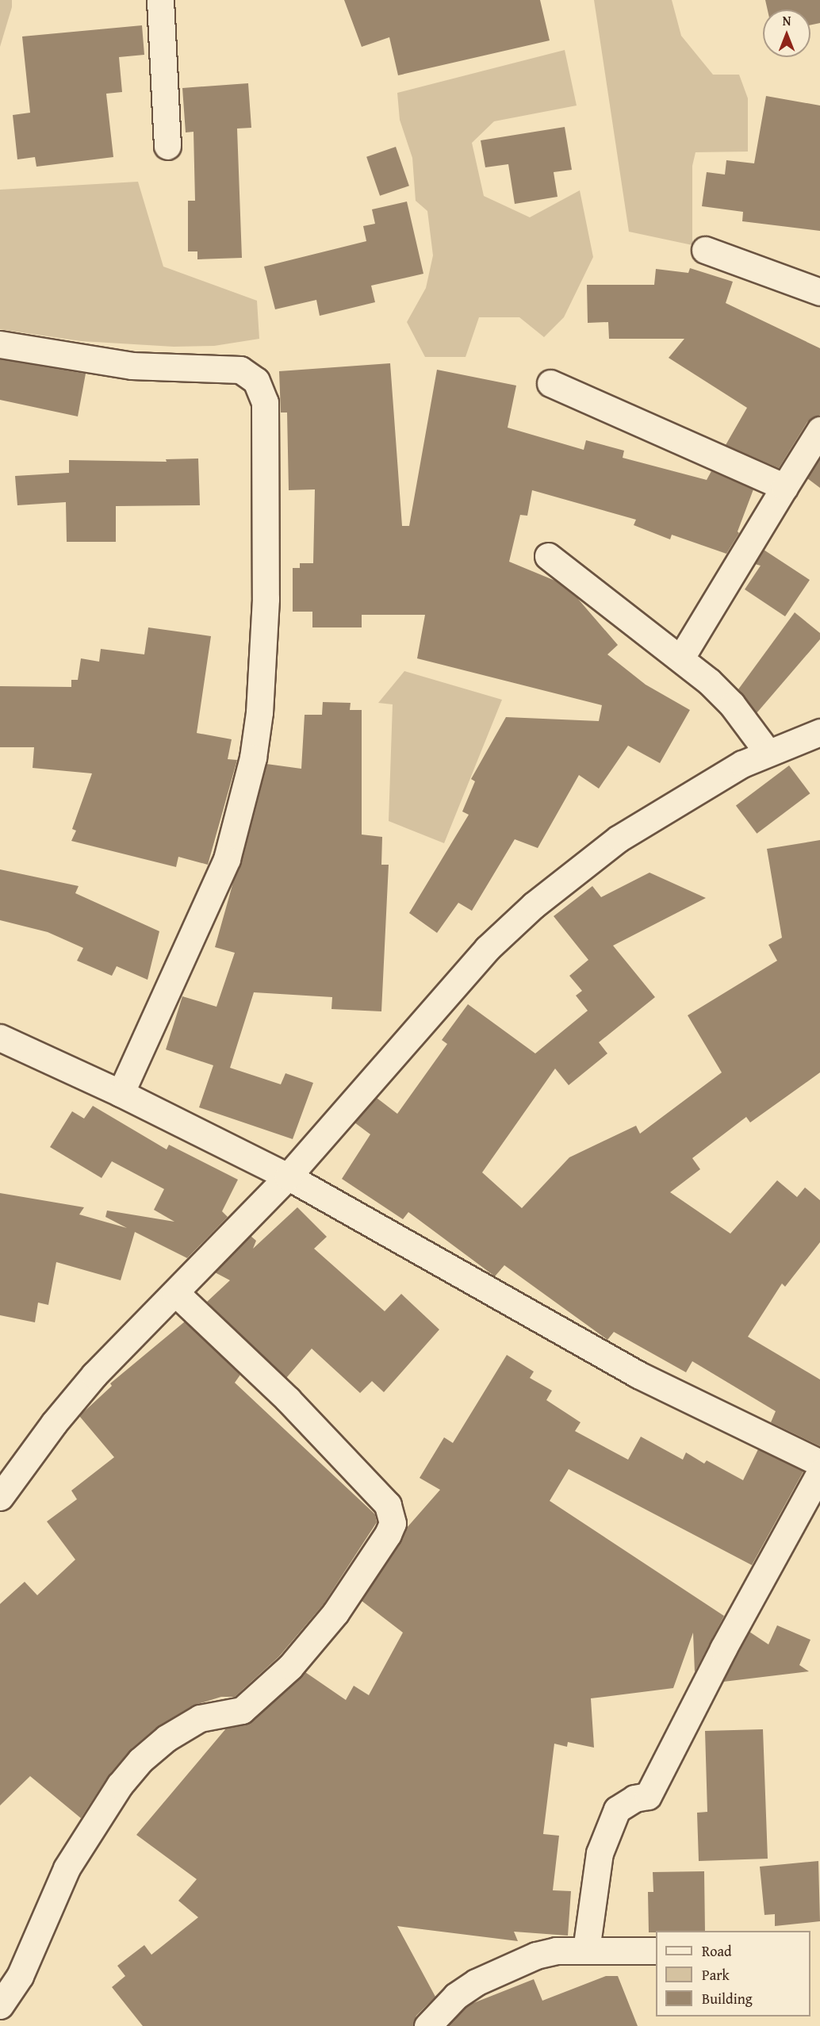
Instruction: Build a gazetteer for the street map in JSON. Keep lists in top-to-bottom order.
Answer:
{
  "legend": ["Road", "Park", "Building"],
  "north": "top"
}
